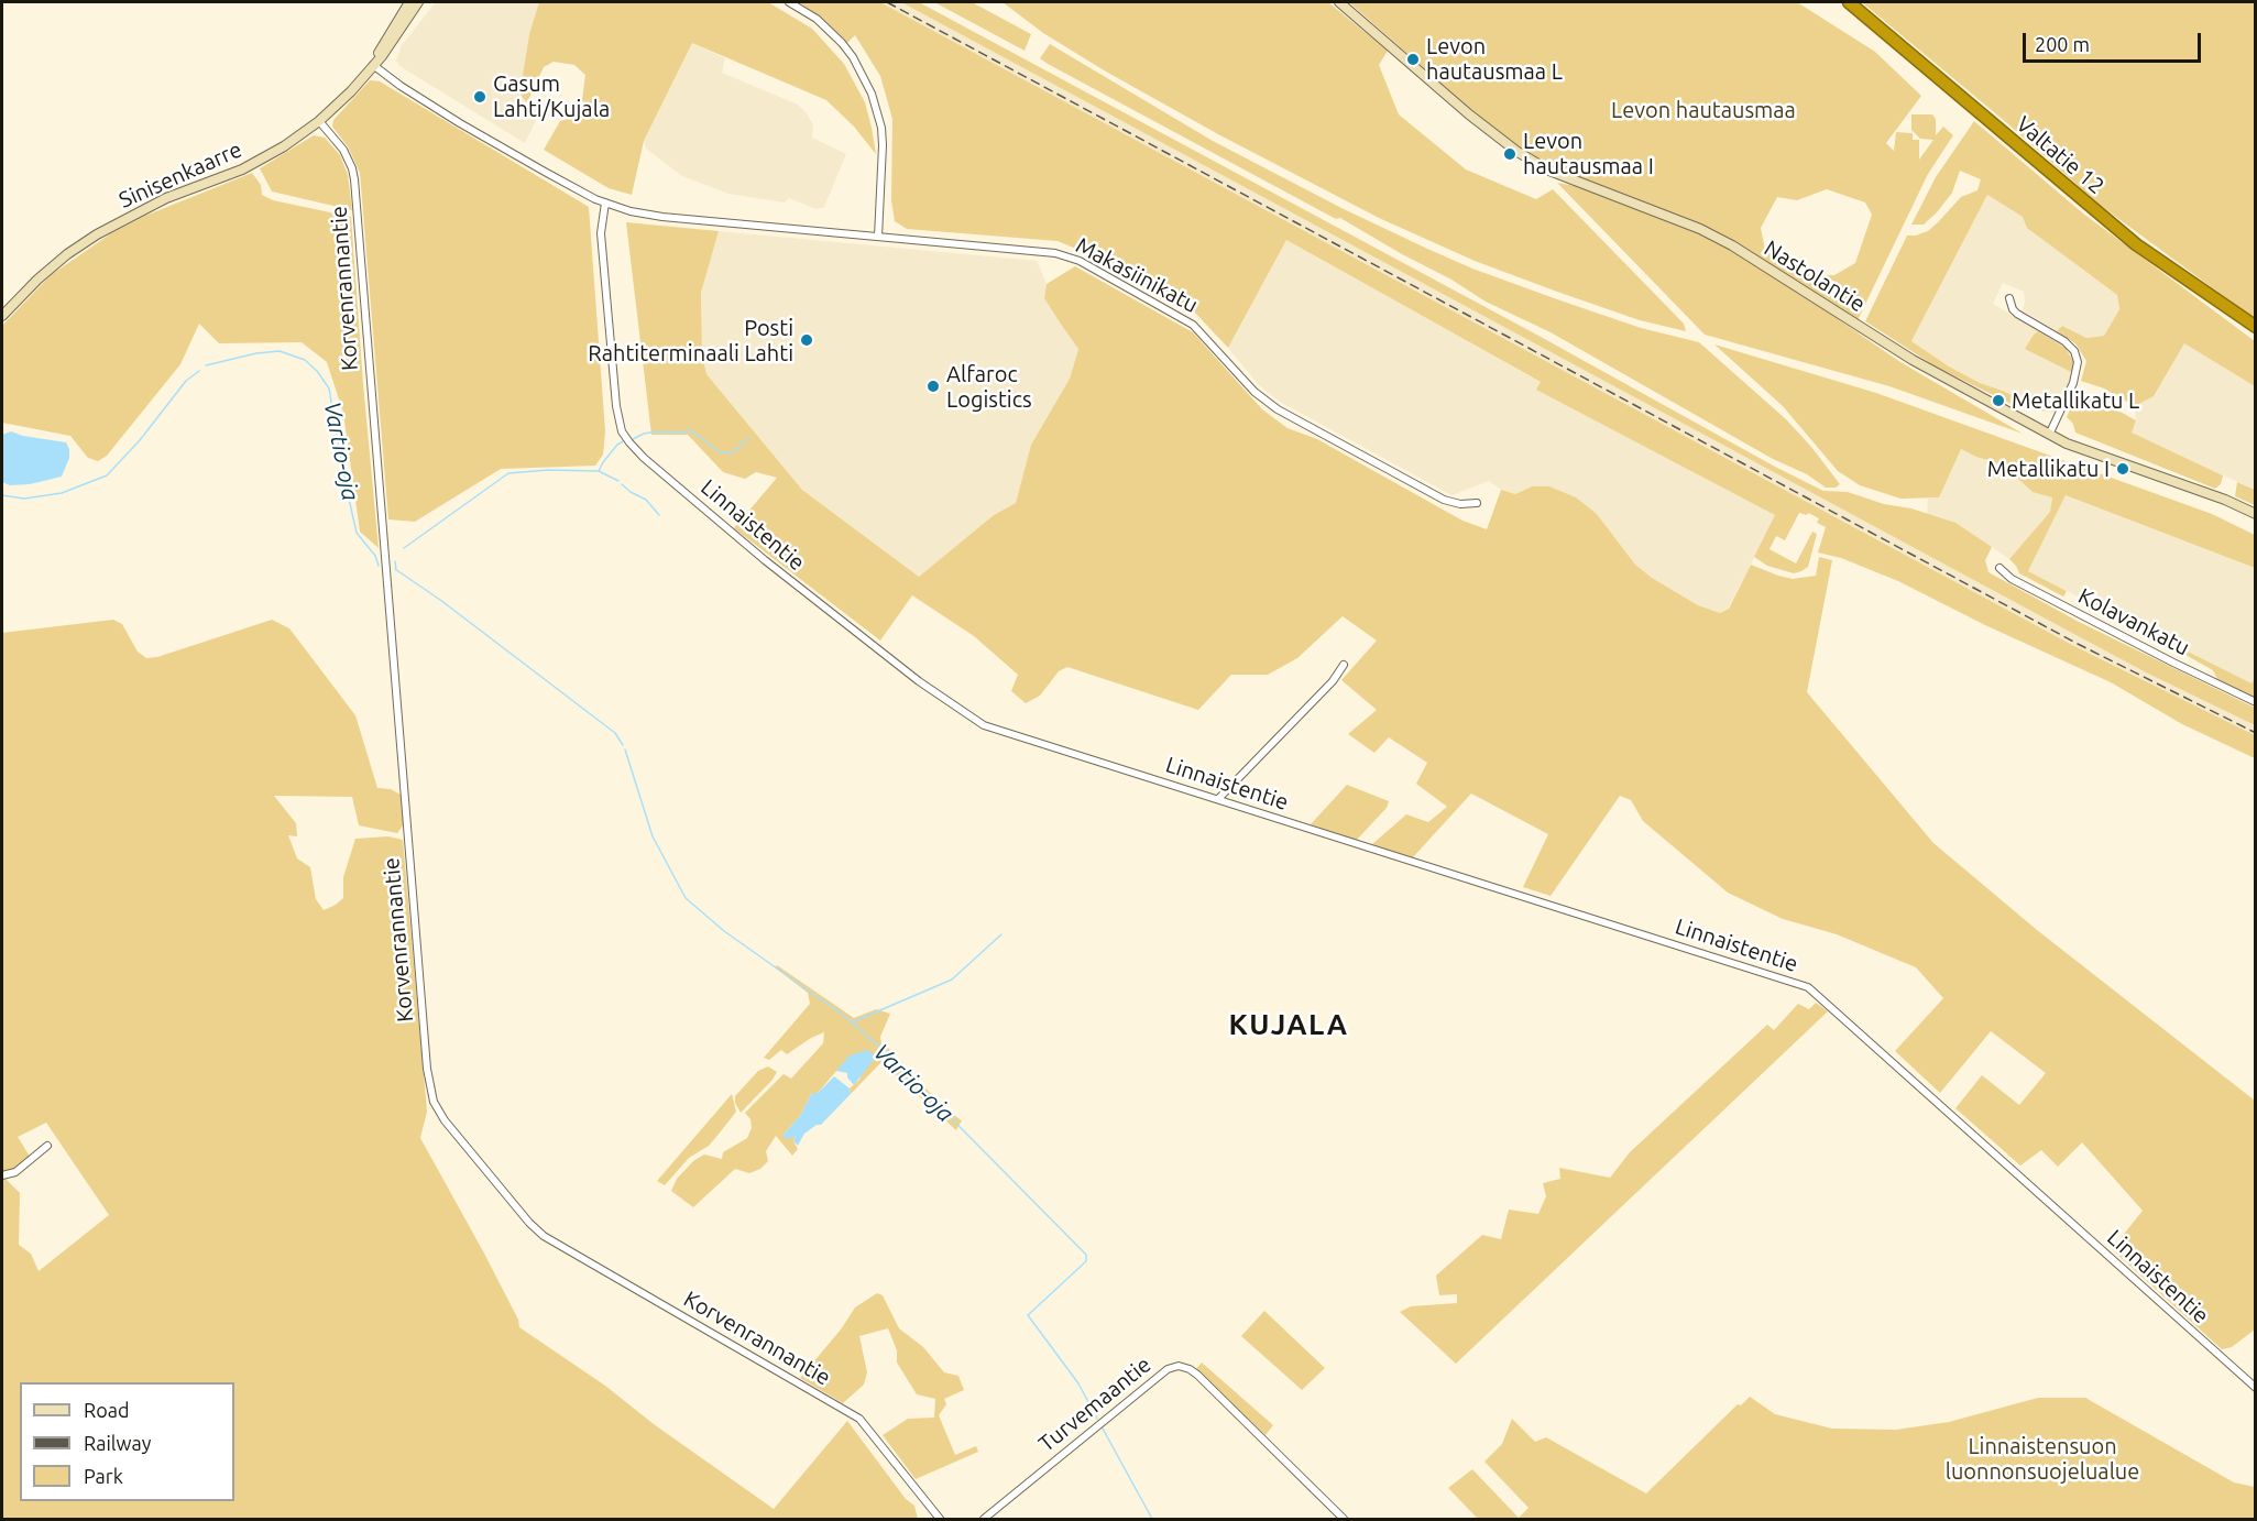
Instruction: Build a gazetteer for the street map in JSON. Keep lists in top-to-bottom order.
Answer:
{
  "streets": {
    "highway": ["Valtatie 12"],
    "main road": ["Sinisenkaarre", "Nastolantie"],
    "street": [
      "Makasiinikatu",
      "Korvenrannantie",
      "Linnaistentie",
      "Kolavankatu",
      "Turvemaantie"
    ]
  },
  "crossings": [
    ["Sinisenkaarre", "Korvenrannantie"],
    ["Makasiinikatu", "Linnaistentie"]
  ],
  "districts": ["KUJALA"],
  "water": ["Vartio-oja"],
  "parks": ["Levon hautausmaa", "Linnaistensuon luonnonsuojelualue"],
  "places": [
    "Levon hautausmaa L",
    "Gasum Lahti/Kujala",
    "Levon hautausmaa I",
    "Posti Rahtiterminaali Lahti",
    "Alfaroc Logistics",
    "Metallikatu L",
    "Metallikatu I"
  ],
  "legend": ["Road", "Railway", "Park"],
  "scale_bar": "200 m"
}
